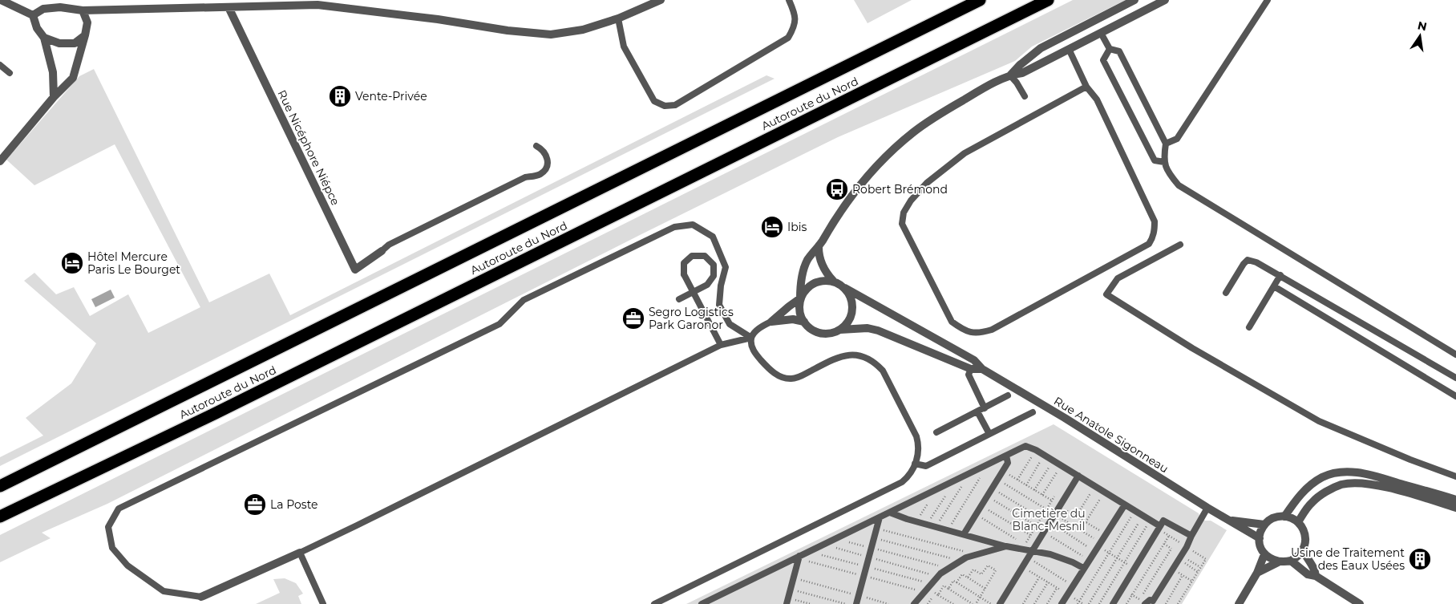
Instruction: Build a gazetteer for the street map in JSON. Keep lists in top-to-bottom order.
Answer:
{
  "streets": {
    "highway": ["Autoroute du Nord"],
    "street": ["Rue Nicéphore Niépce", "Rue Anatole Sigonneau"]
  },
  "parks": ["Cimetière du Blanc-Mesnil"],
  "places": {
    "building": ["Vente-Privée", "Usine de Traitement des Eaux Usées"],
    "bus stop": ["Robert Brémond"],
    "hotel": ["Ibis", "Hôtel Mercure Paris Le Bourget"],
    "office": ["Segro Logistics Park Garonor", "La Poste"]
  },
  "north": "top"
}
